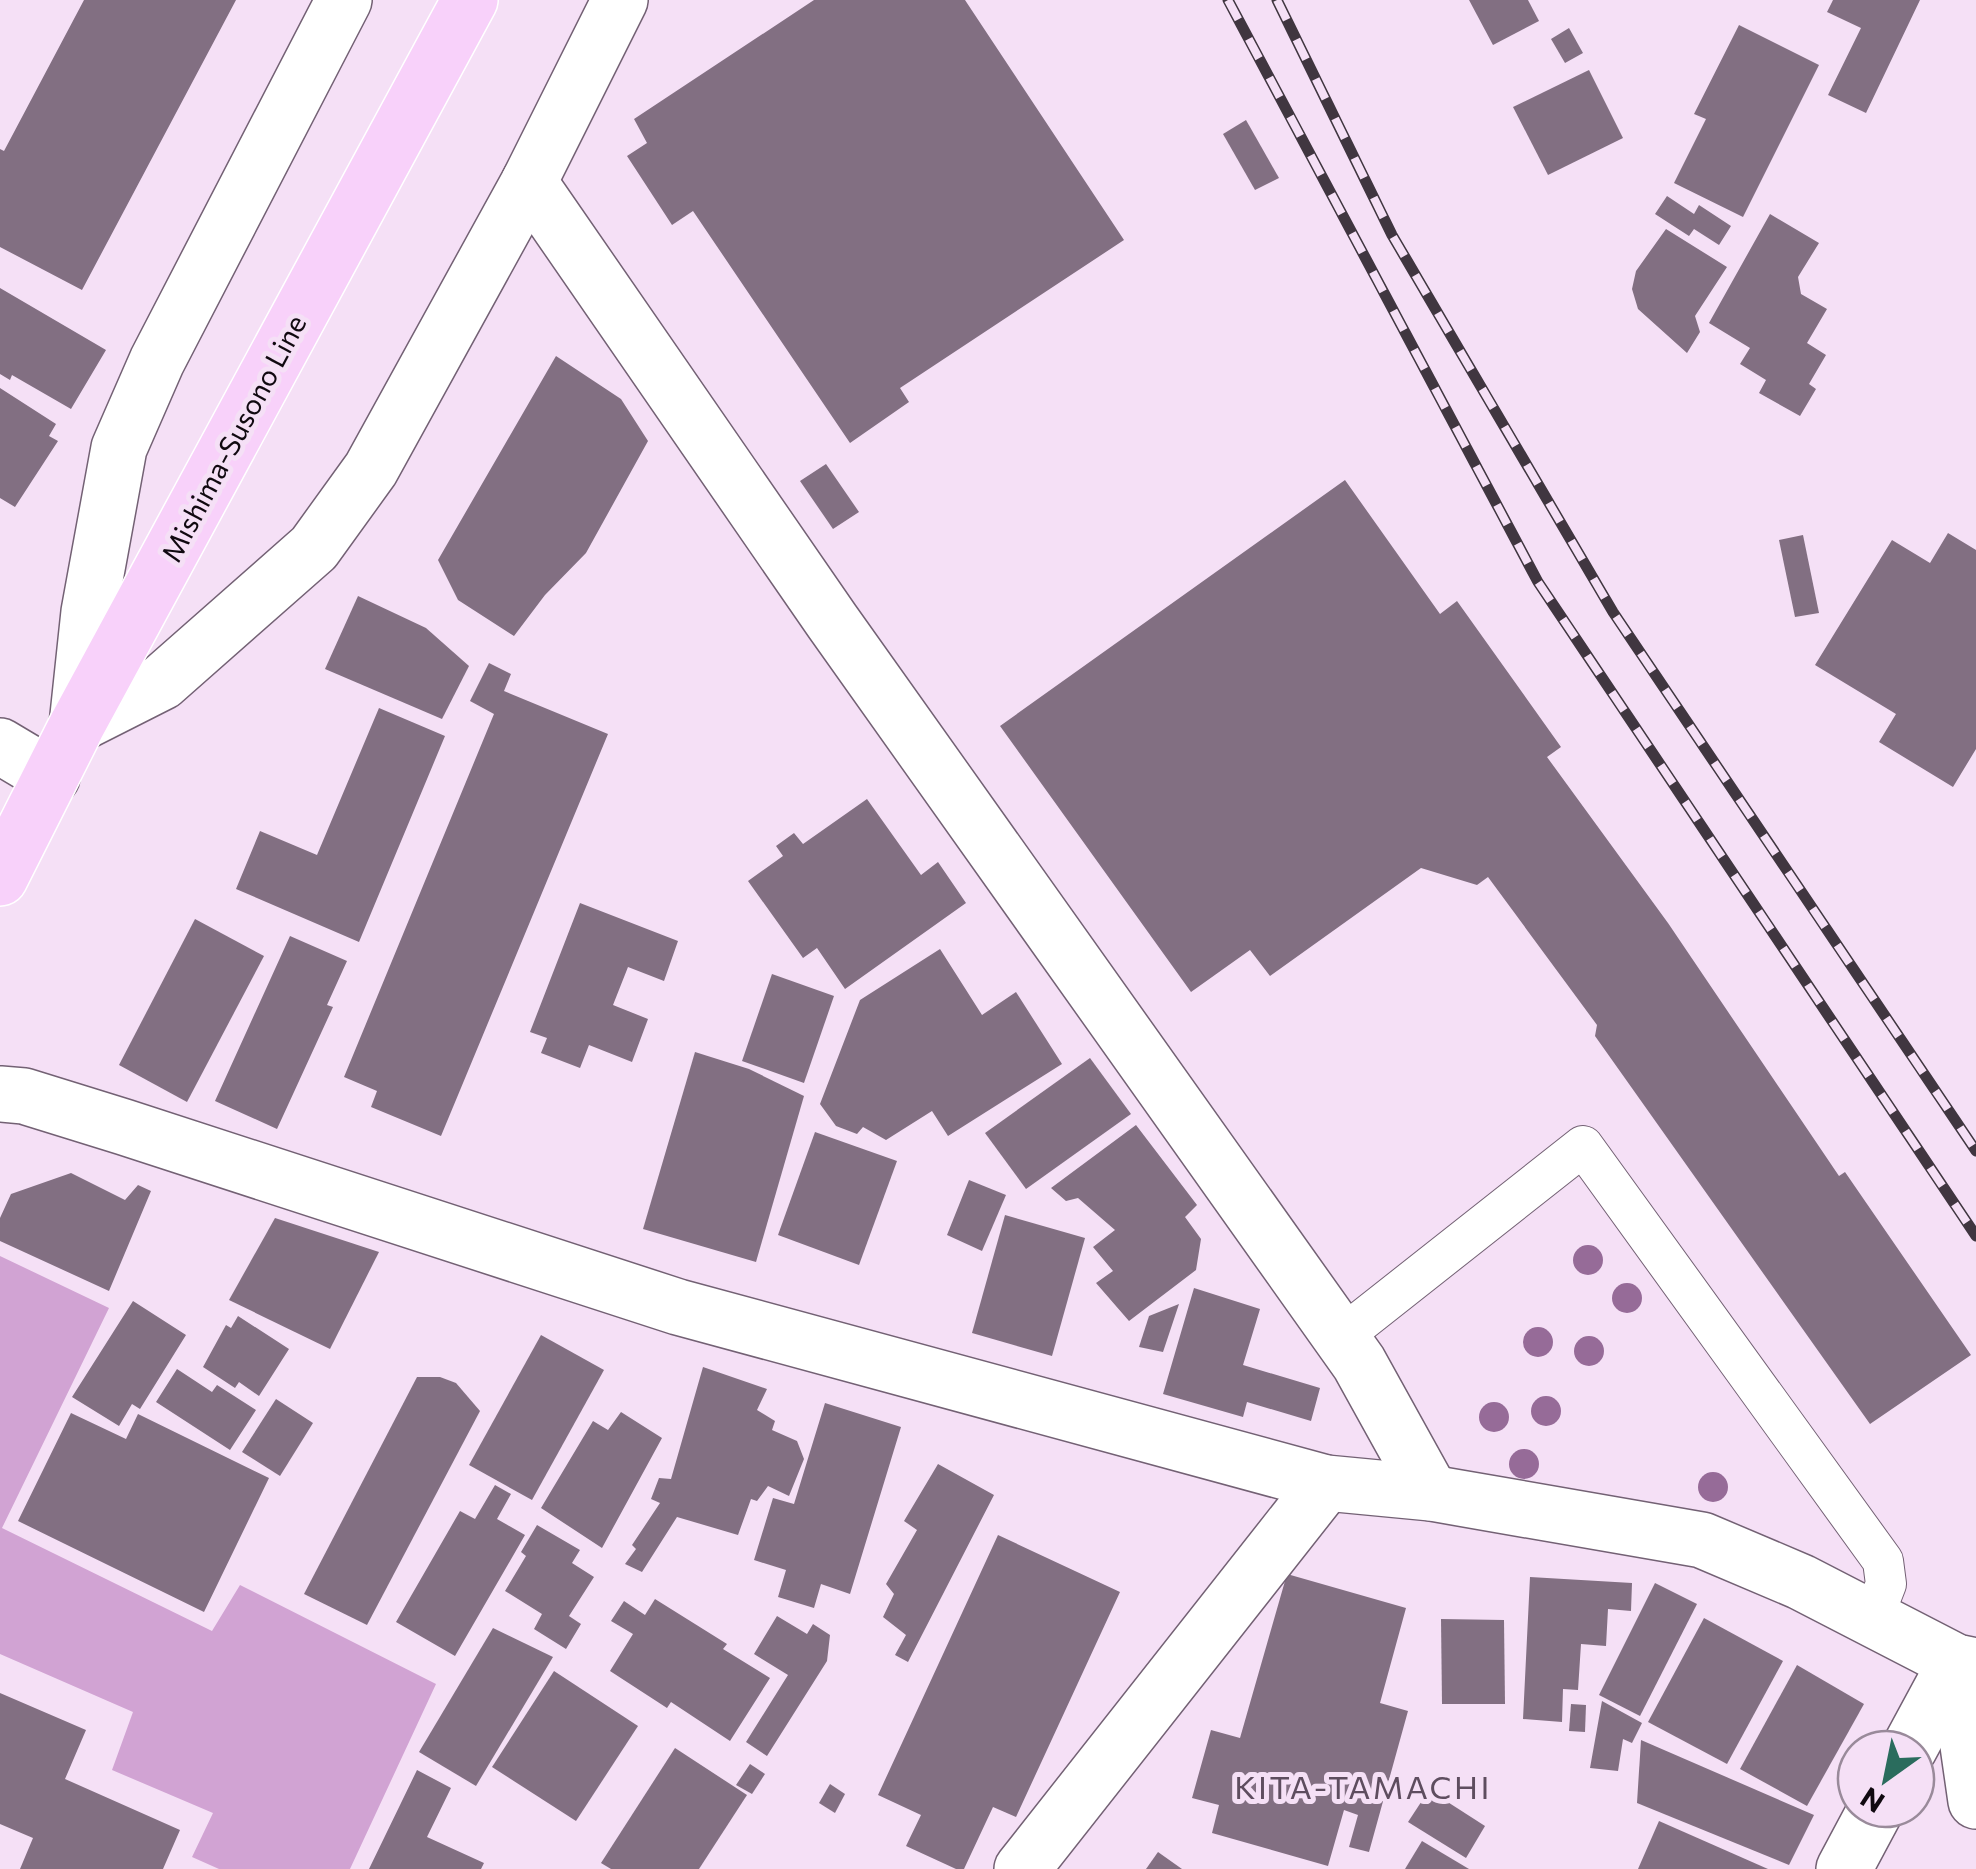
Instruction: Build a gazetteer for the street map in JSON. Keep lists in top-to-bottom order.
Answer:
{
  "streets": {
    "main road": ["Mishima-Susono Line"]
  },
  "districts": ["KITA-TAMACHI"],
  "north": "bottom left"
}
